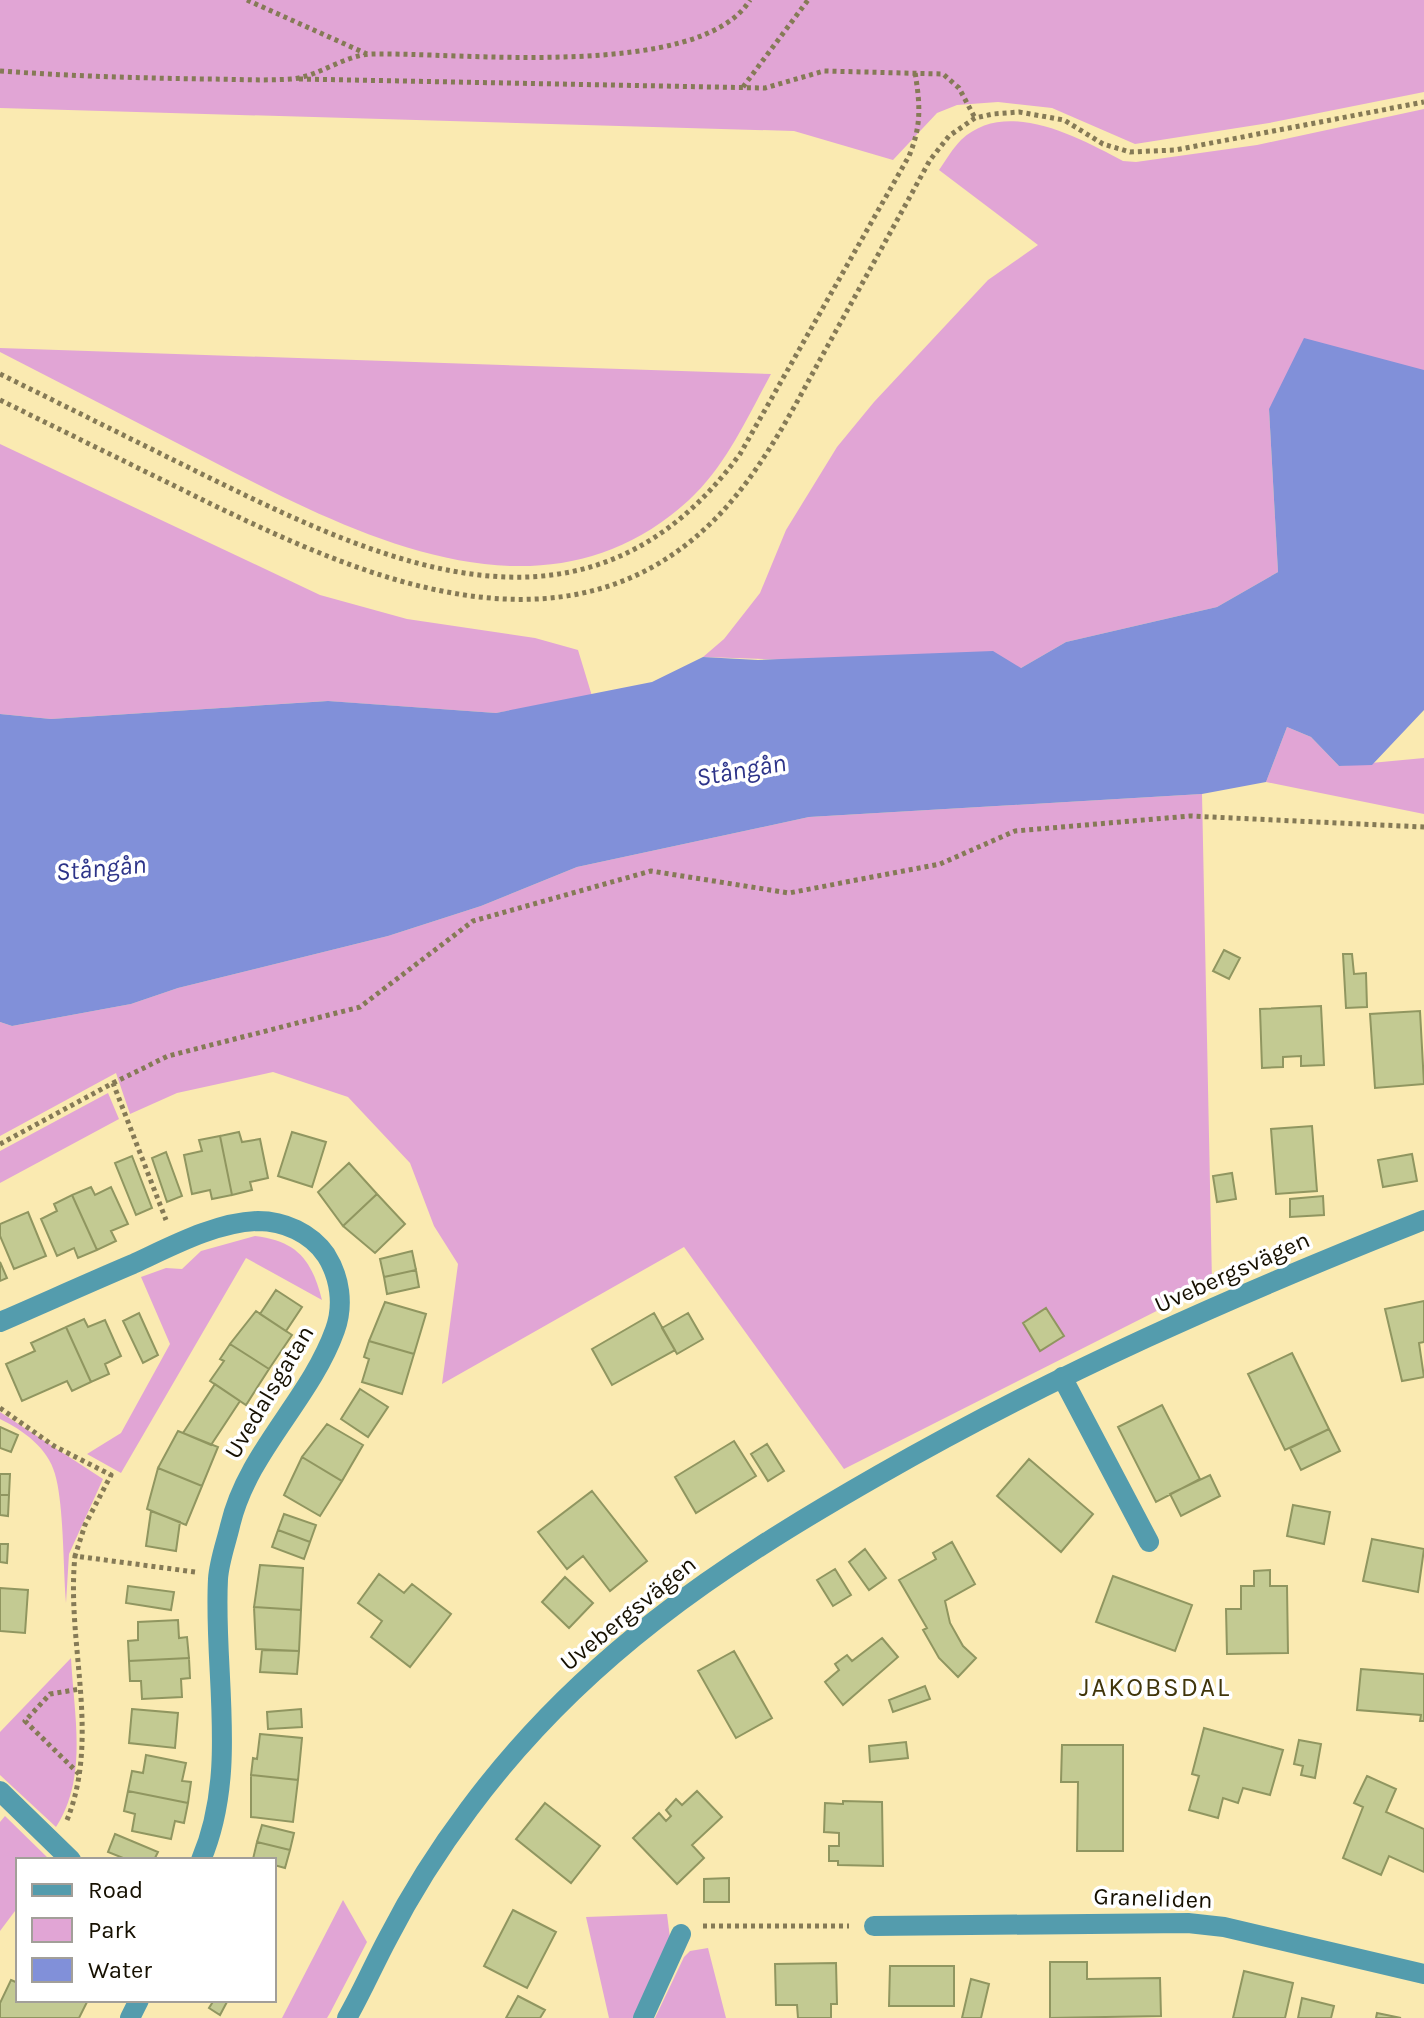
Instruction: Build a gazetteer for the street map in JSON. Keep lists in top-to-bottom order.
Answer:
{
  "streets": {
    "street": ["Uvebergsvägen", "Uvedalsgatan", "Graneliden"]
  },
  "districts": ["JAKOBSDAL"],
  "water": ["Stångån"],
  "legend": ["Road", "Park", "Water"]
}
